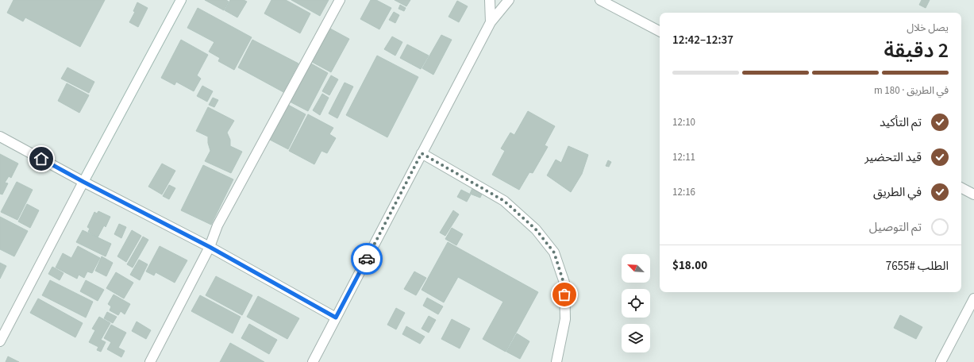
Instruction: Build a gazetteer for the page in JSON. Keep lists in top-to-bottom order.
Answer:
{
  "north": "top left",
  "page": {
    "heading": ["2 دقيقة", "يصل خلال", "12:37–12:42"],
    "panel": ["الطلب #7655", "$18.00"],
    "bar": "في الطريق · 180 m",
    "list": [
      ["تم التأكيد", "12:10"],
      ["قيد التحضير", "12:11"],
      ["في الطريق", "12:16"],
      "تم التوصيل"
    ]
  }
}
